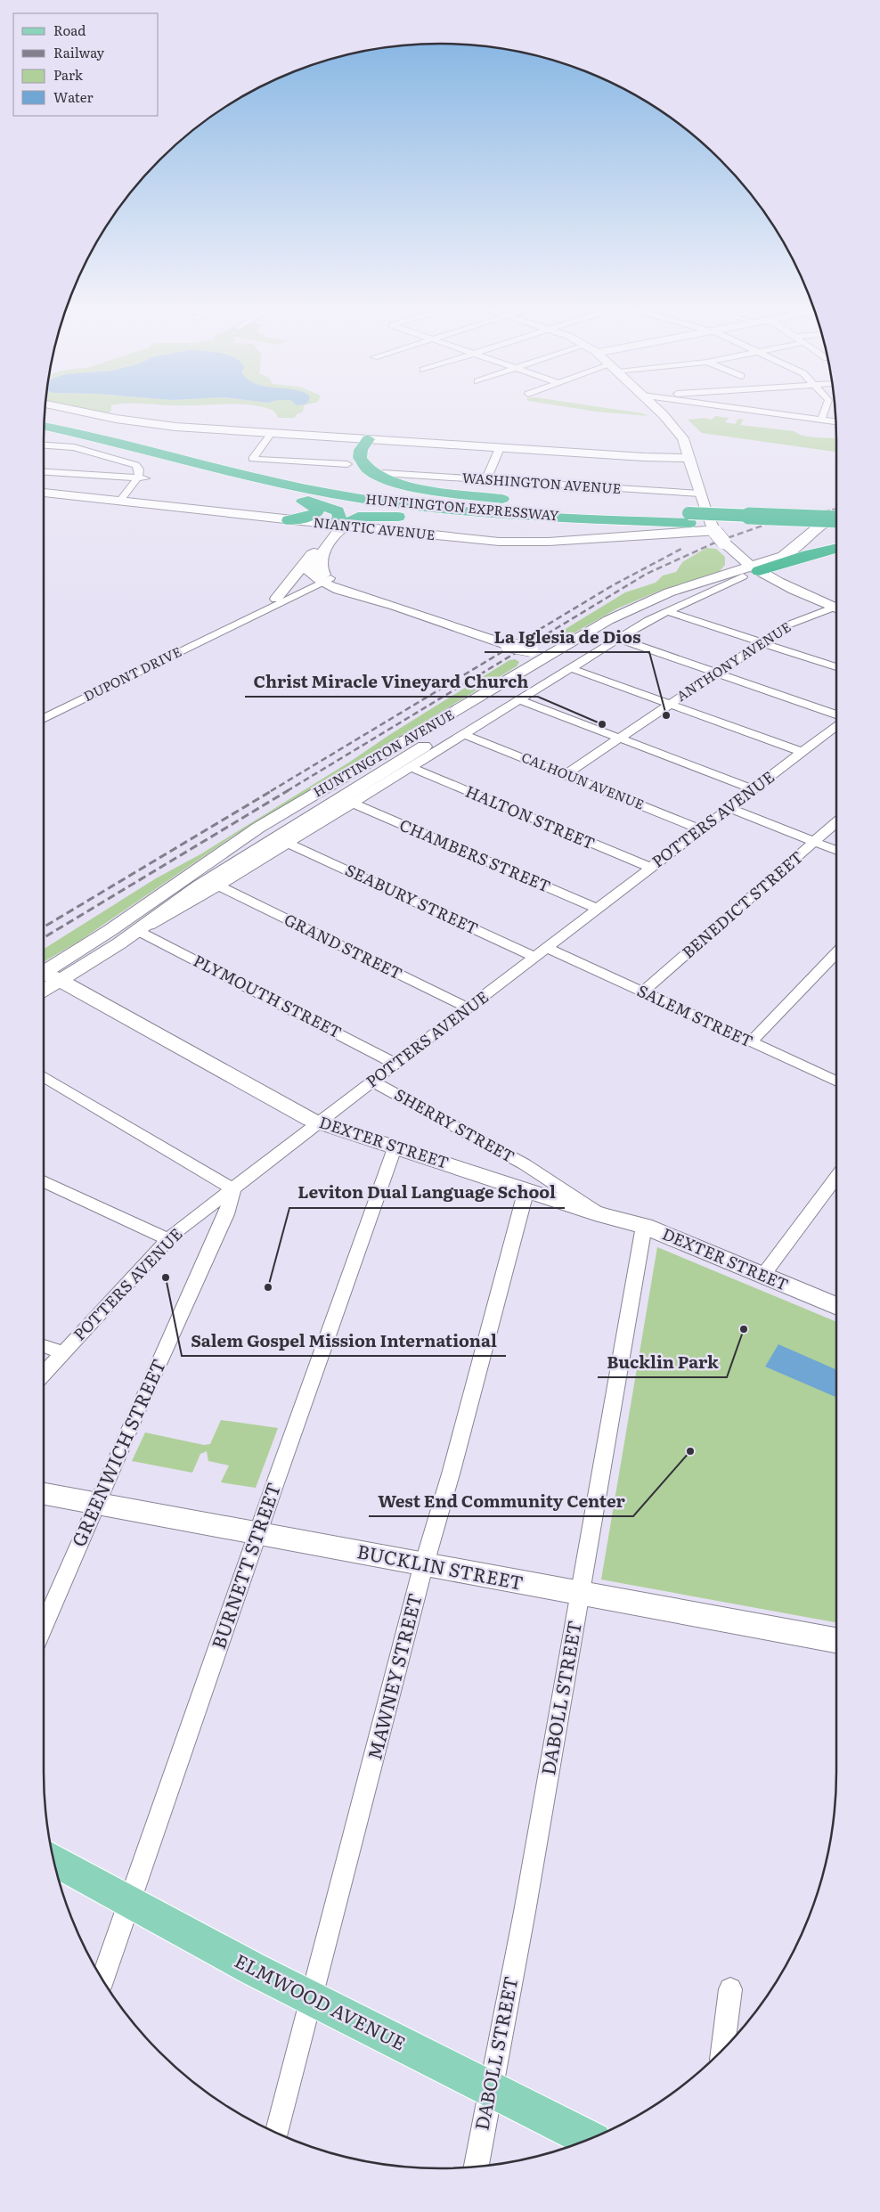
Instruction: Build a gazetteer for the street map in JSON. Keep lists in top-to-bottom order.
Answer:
{
  "streets": {
    "highway": ["HUNTINGTON EXPRESSWAY"],
    "main road": ["ELMWOOD AVENUE"],
    "street": [
      "WASHINGTON AVENUE",
      "NIANTIC AVENUE",
      "ANTHONY AVENUE",
      "DUPONT DRIVE",
      "HUNTINGTON AVENUE",
      "CALHOUN AVENUE",
      "HALTON STREET",
      "POTTERS AVENUE",
      "CHAMBERS STREET",
      "SEABURY STREET",
      "BENEDICT STREET",
      "GRAND STREET",
      "PLYMOUTH STREET",
      "SALEM STREET",
      "SHERRY STREET",
      "DEXTER STREET",
      "GREENWICH STREET",
      "BURNETT STREET",
      "BUCKLIN STREET",
      "MAWNEY STREET",
      "DABOLL STREET"
    ]
  },
  "crossings": [
    ["ANTHONY AVENUE", "CALHOUN AVENUE"],
    ["HUNTINGTON AVENUE", "CALHOUN AVENUE"],
    ["HUNTINGTON AVENUE", "HALTON STREET"],
    ["HUNTINGTON AVENUE", "CHAMBERS STREET"],
    ["HUNTINGTON AVENUE", "SEABURY STREET"],
    ["HUNTINGTON AVENUE", "GRAND STREET"],
    ["HUNTINGTON AVENUE", "PLYMOUTH STREET"],
    ["HUNTINGTON AVENUE", "DEXTER STREET"],
    ["CALHOUN AVENUE", "POTTERS AVENUE"],
    ["HALTON STREET", "POTTERS AVENUE"],
    ["POTTERS AVENUE", "CHAMBERS STREET"],
    ["POTTERS AVENUE", "SEABURY STREET"],
    ["POTTERS AVENUE", "GRAND STREET"],
    ["POTTERS AVENUE", "PLYMOUTH STREET"],
    ["POTTERS AVENUE", "SALEM STREET"],
    ["POTTERS AVENUE", "SHERRY STREET"],
    ["POTTERS AVENUE", "DEXTER STREET"],
    ["POTTERS AVENUE", "GREENWICH STREET"],
    ["BENEDICT STREET", "SALEM STREET"],
    ["SHERRY STREET", "DEXTER STREET"],
    ["DEXTER STREET", "BURNETT STREET"],
    ["DEXTER STREET", "MAWNEY STREET"],
    ["DEXTER STREET", "DABOLL STREET"],
    ["GREENWICH STREET", "BUCKLIN STREET"],
    ["BURNETT STREET", "BUCKLIN STREET"],
    ["BURNETT STREET", "ELMWOOD AVENUE"],
    ["BUCKLIN STREET", "MAWNEY STREET"],
    ["BUCKLIN STREET", "DABOLL STREET"],
    ["MAWNEY STREET", "ELMWOOD AVENUE"],
    ["DABOLL STREET", "ELMWOOD AVENUE"]
  ],
  "places": [
    "La Iglesia de Dios",
    "Christ Miracle Vineyard Church",
    "Salem Gospel Mission International",
    "Leviton Dual Language School",
    "Bucklin Park",
    "West End Community Center"
  ],
  "legend": [
    "Road",
    "Railway",
    "Park",
    "Water"
  ]
}
